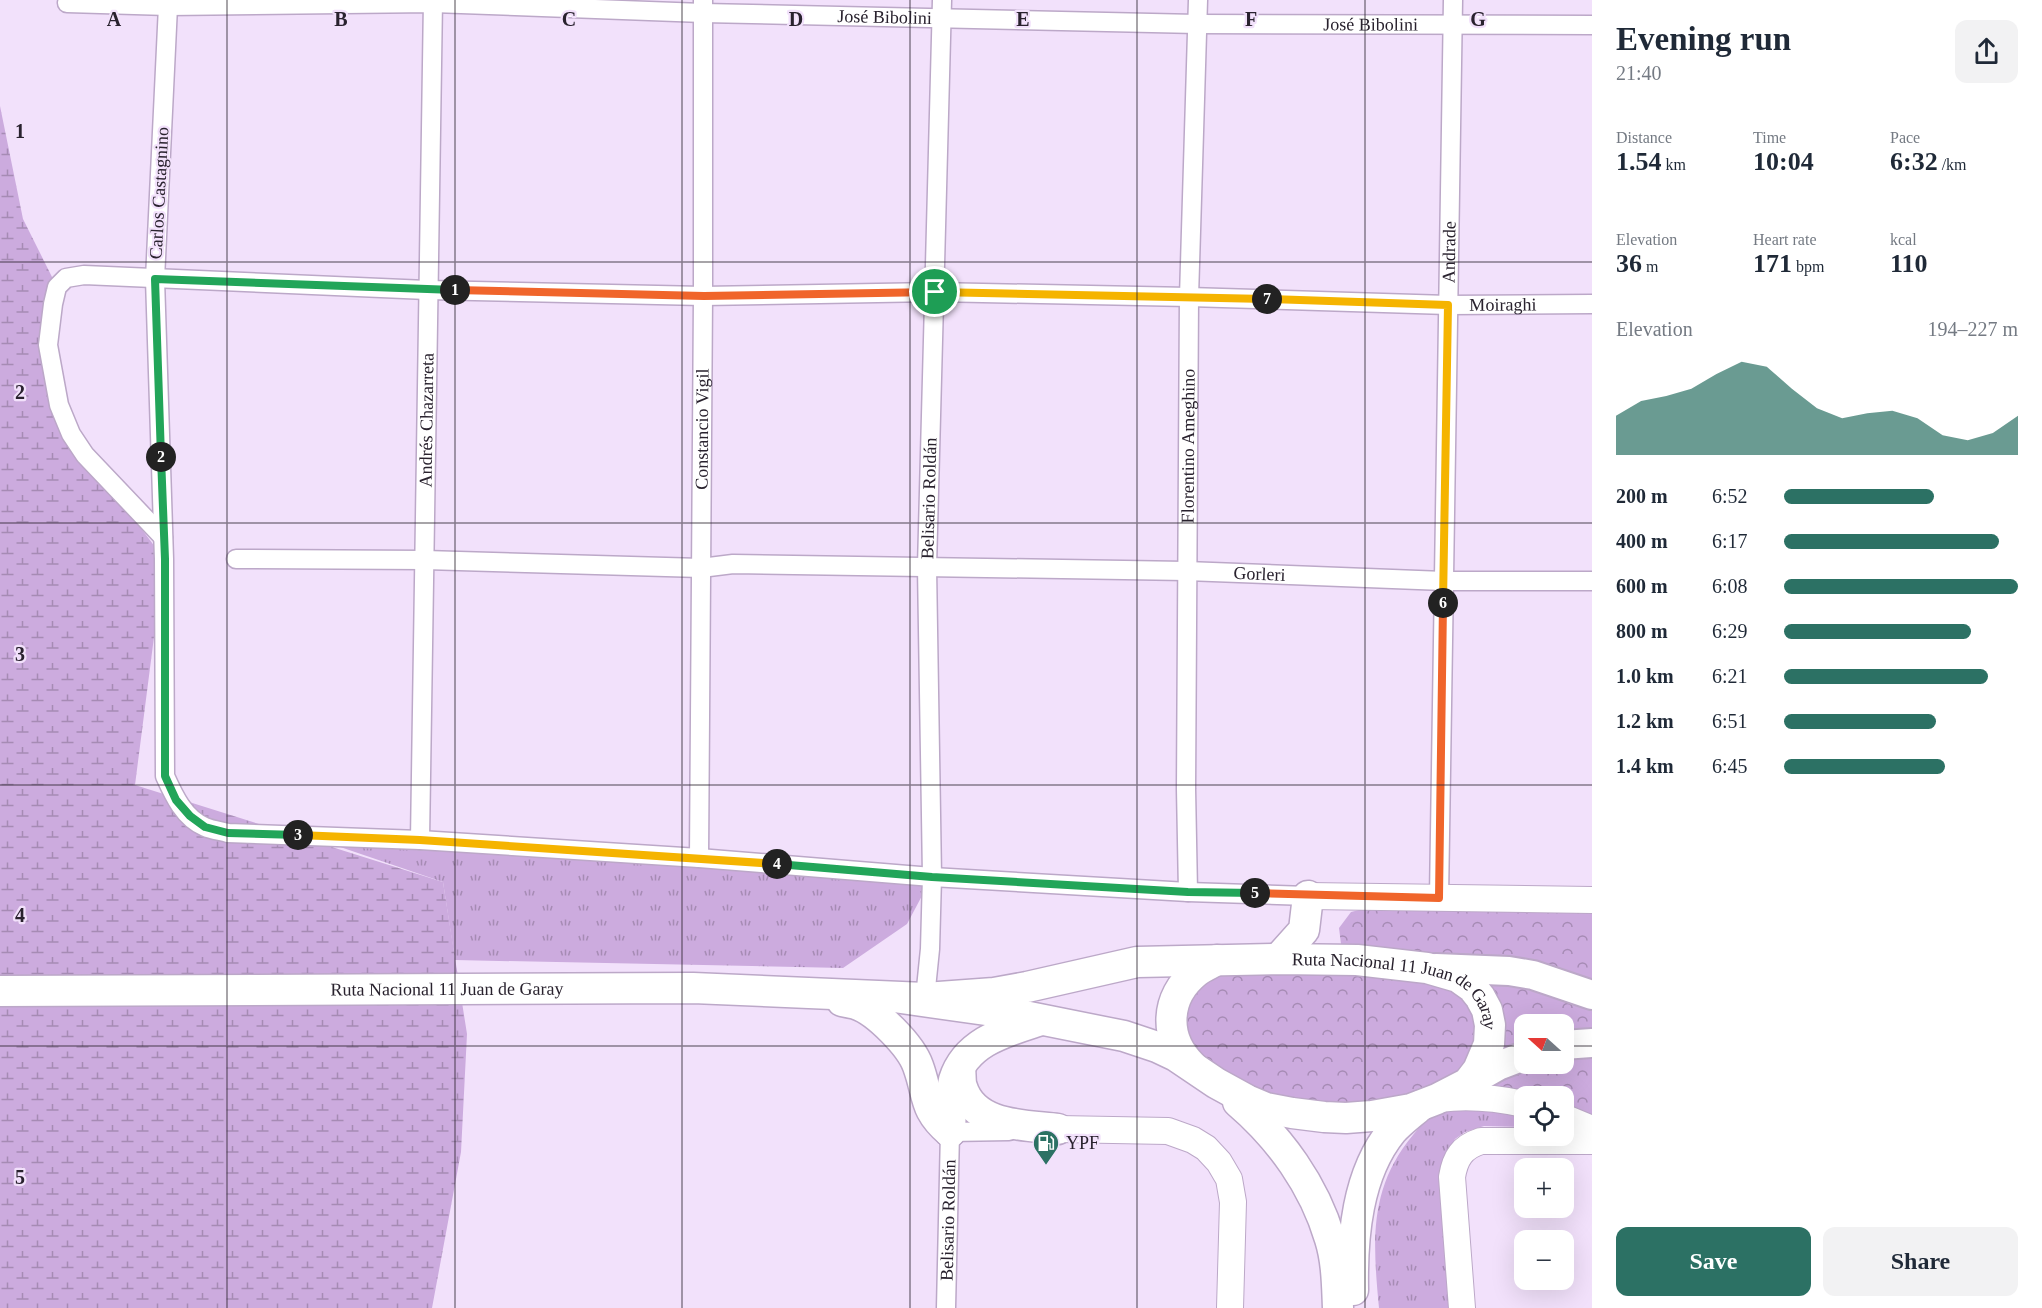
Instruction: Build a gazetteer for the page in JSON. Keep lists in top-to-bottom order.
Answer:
{
  "streets": {
    "highway": ["Ruta Nacional 11 Juan de Garay"],
    "street": [
      "José Bibolini",
      "Carlos Castagnino",
      "Andrade",
      "Moiraghi",
      "Andrés Chazarreta",
      "Constancio Vigil",
      "Florentino Ameghino",
      "Belisario Roldán",
      "Gorleri"
    ]
  },
  "crossings": [
    ["José Bibolini", "Carlos Castagnino"],
    ["José Bibolini", "Andrade"],
    ["José Bibolini", "Andrés Chazarreta"],
    ["José Bibolini", "Constancio Vigil"],
    ["José Bibolini", "Florentino Ameghino"],
    ["José Bibolini", "Belisario Roldán"],
    ["Carlos Castagnino", "Moiraghi"],
    ["Carlos Castagnino", "Andrés Chazarreta"],
    ["Andrade", "Moiraghi"],
    ["Andrade", "Gorleri"],
    ["Moiraghi", "Andrés Chazarreta"],
    ["Moiraghi", "Constancio Vigil"],
    ["Moiraghi", "Florentino Ameghino"],
    ["Moiraghi", "Belisario Roldán"],
    ["Andrés Chazarreta", "Gorleri"],
    ["Constancio Vigil", "Gorleri"],
    ["Florentino Ameghino", "Gorleri"],
    ["Belisario Roldán", "Gorleri"],
    ["Belisario Roldán", "Ruta Nacional 11 Juan de Garay"]
  ],
  "places": {
    "fuel station": ["YPF"]
  },
  "north": "left",
  "page": {
    "heading": ["Evening run", "21:40"],
    "stats": [
      ["Distance", "1.54 km"],
      ["Time", "10:04"],
      ["Pace", "6:32 /km"],
      ["Elevation", "36 m"],
      ["Heart rate", "171 bpm"],
      ["kcal", "110"]
    ],
    "pins": [
      "1",
      "7",
      "2",
      "6",
      "3",
      "4",
      "5"
    ],
    "chart": ["Elevation", "194–227 m"],
    "list": [
      {
        "name": "200 m",
        "note": "6:52"
      },
      {
        "name": "400 m",
        "note": "6:17"
      },
      {
        "name": "600 m",
        "note": "6:08"
      },
      {
        "name": "800 m",
        "note": "6:29"
      },
      {
        "name": "1.0 km",
        "note": "6:21"
      },
      {
        "name": "1.2 km",
        "note": "6:51"
      },
      {
        "name": "1.4 km",
        "note": "6:45"
      }
    ],
    "map_buttons": ["+", "−"],
    "buttons": ["Save", "Share"]
  },
  "grid": {
    "columns": [
      "A",
      "B",
      "C",
      "D",
      "E",
      "F",
      "G"
    ],
    "rows": [
      "1",
      "2",
      "3",
      "4",
      "5"
    ]
  }
}
